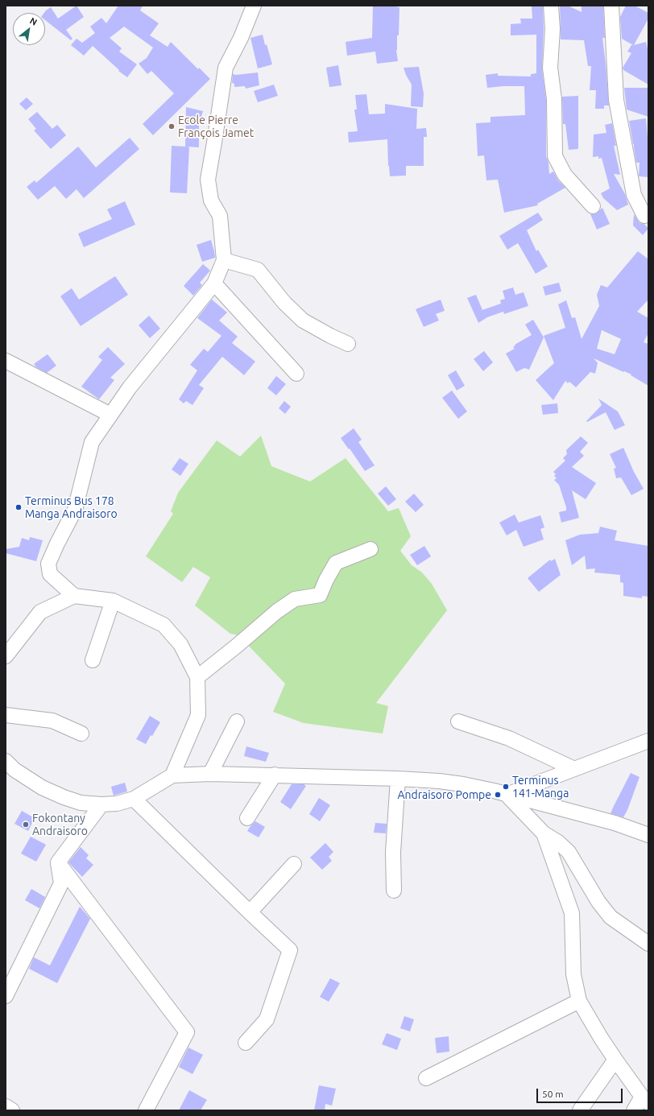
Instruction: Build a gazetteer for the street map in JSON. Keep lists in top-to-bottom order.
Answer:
{
  "places": [
    "Ecole Pierre François Jamet",
    "Terminus Bus 178 Manga Andraisoro",
    "Terminus 141-Manga",
    "Andraisoro Pompe",
    "Fokontany Andraisoro"
  ],
  "scale_bar": "50 m",
  "north": "top right"
}
